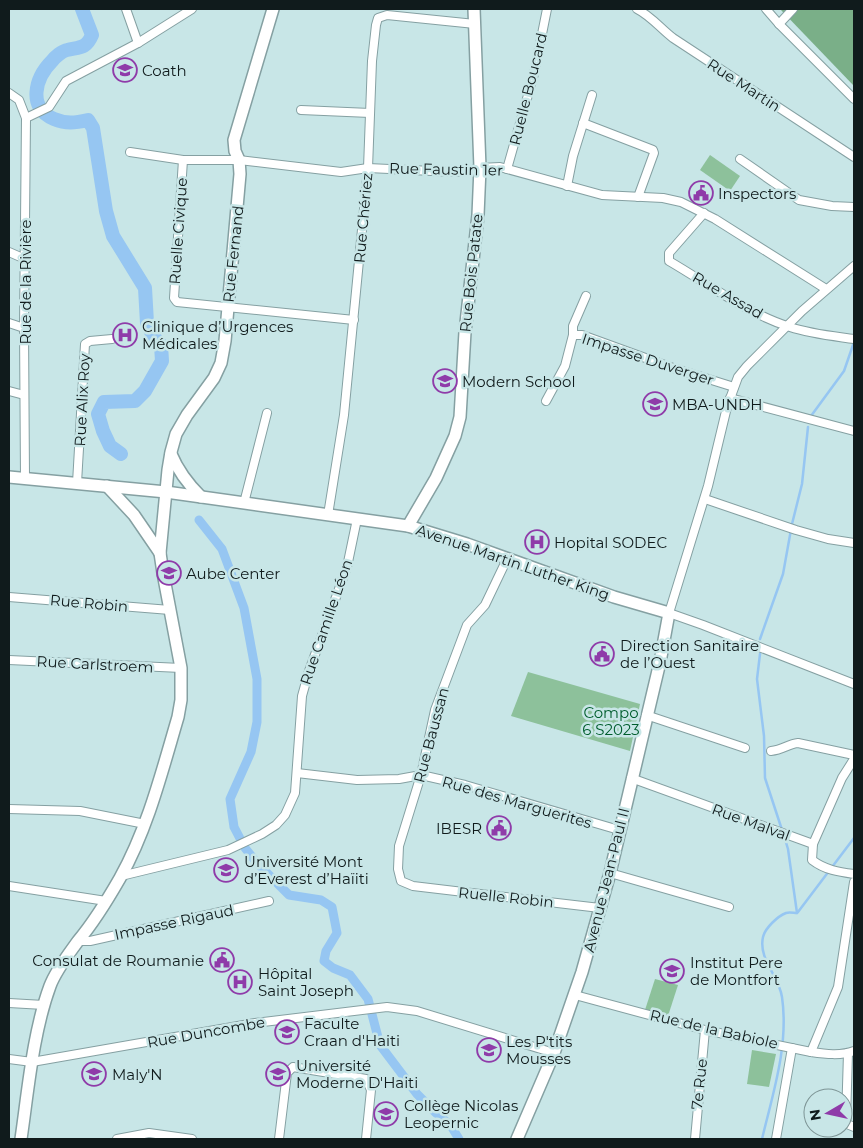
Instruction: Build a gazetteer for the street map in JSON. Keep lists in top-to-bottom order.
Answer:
{
  "streets": {
    "street": [
      "Rue Martin",
      "Ruelle Boucard",
      "Rue Faustin 1er",
      "Rue Chériez",
      "Ruelle Civique",
      "Rue Fernand",
      "Rue Bois Patate",
      "Rue de la Rivière",
      "Rue Assad",
      "Impasse Duverger",
      "Rue Alix Roy",
      "Avenue Martin Luther King",
      "Rue Robin",
      "Rue Camille Léon",
      "Rue Carlstroem",
      "Rue Baussan",
      "Rue des Marguerites",
      "Rue Malval",
      "Avenue Jean-Paul II",
      "Ruelle Robin",
      "Impasse Rigaud",
      "Rue de la Babiole",
      "Rue Duncombe",
      "7e Rue"
    ]
  },
  "crossings": [
    ["Ruelle Boucard", "Rue Faustin 1er"],
    ["Rue Faustin 1er", "Rue Chériez"],
    ["Rue Faustin 1er", "Ruelle Civique"],
    ["Rue Faustin 1er", "Rue Fernand"],
    ["Rue Faustin 1er", "Rue Bois Patate"],
    ["Rue Faustin 1er", "Rue Assad"],
    ["Rue Chériez", "Ruelle Civique"],
    ["Rue Chériez", "Rue Bois Patate"],
    ["Rue Chériez", "Avenue Martin Luther King"],
    ["Ruelle Civique", "Rue Fernand"],
    ["Rue Fernand", "Avenue Martin Luther King"],
    ["Rue Bois Patate", "Avenue Martin Luther King"],
    ["Rue de la Rivière", "Avenue Martin Luther King"],
    ["Rue Alix Roy", "Avenue Martin Luther King"],
    ["Avenue Martin Luther King", "Rue Camille Léon"],
    ["Avenue Martin Luther King", "Rue Baussan"],
    ["Avenue Martin Luther King", "Avenue Jean-Paul II"],
    ["Rue Camille Léon", "Rue des Marguerites"],
    ["Rue Baussan", "Rue des Marguerites"],
    ["Rue Baussan", "Ruelle Robin"],
    ["Rue des Marguerites", "Avenue Jean-Paul II"],
    ["Rue Malval", "Avenue Jean-Paul II"],
    ["Avenue Jean-Paul II", "Ruelle Robin"],
    ["Avenue Jean-Paul II", "Rue de la Babiole"],
    ["Avenue Jean-Paul II", "Rue Duncombe"],
    ["Rue de la Babiole", "7e Rue"]
  ],
  "parks": ["Compo 6 S2023"],
  "places": {
    "school or university": [
      "Coath",
      "Modern School",
      "MBA-UNDH",
      "Aube Center",
      "Université Mont d’Everest d’Haïiti",
      "Institut Pere de Montfort",
      "Faculte Craan d'Haiti",
      "Les P'tits Mousses",
      "Maly'N",
      "Université Moderne D'Haiti",
      "Collège Nicolas Leopernic"
    ],
    "public building": [
      "Inspectors",
      "Direction Sanitaire de l’Ouest",
      "IBESR",
      "Consulat de Roumanie"
    ],
    "hospital": ["Clinique d’Urgences Médicales", "Hopital SODEC", "Hôpital Saint Joseph"]
  },
  "north": "left"
}
